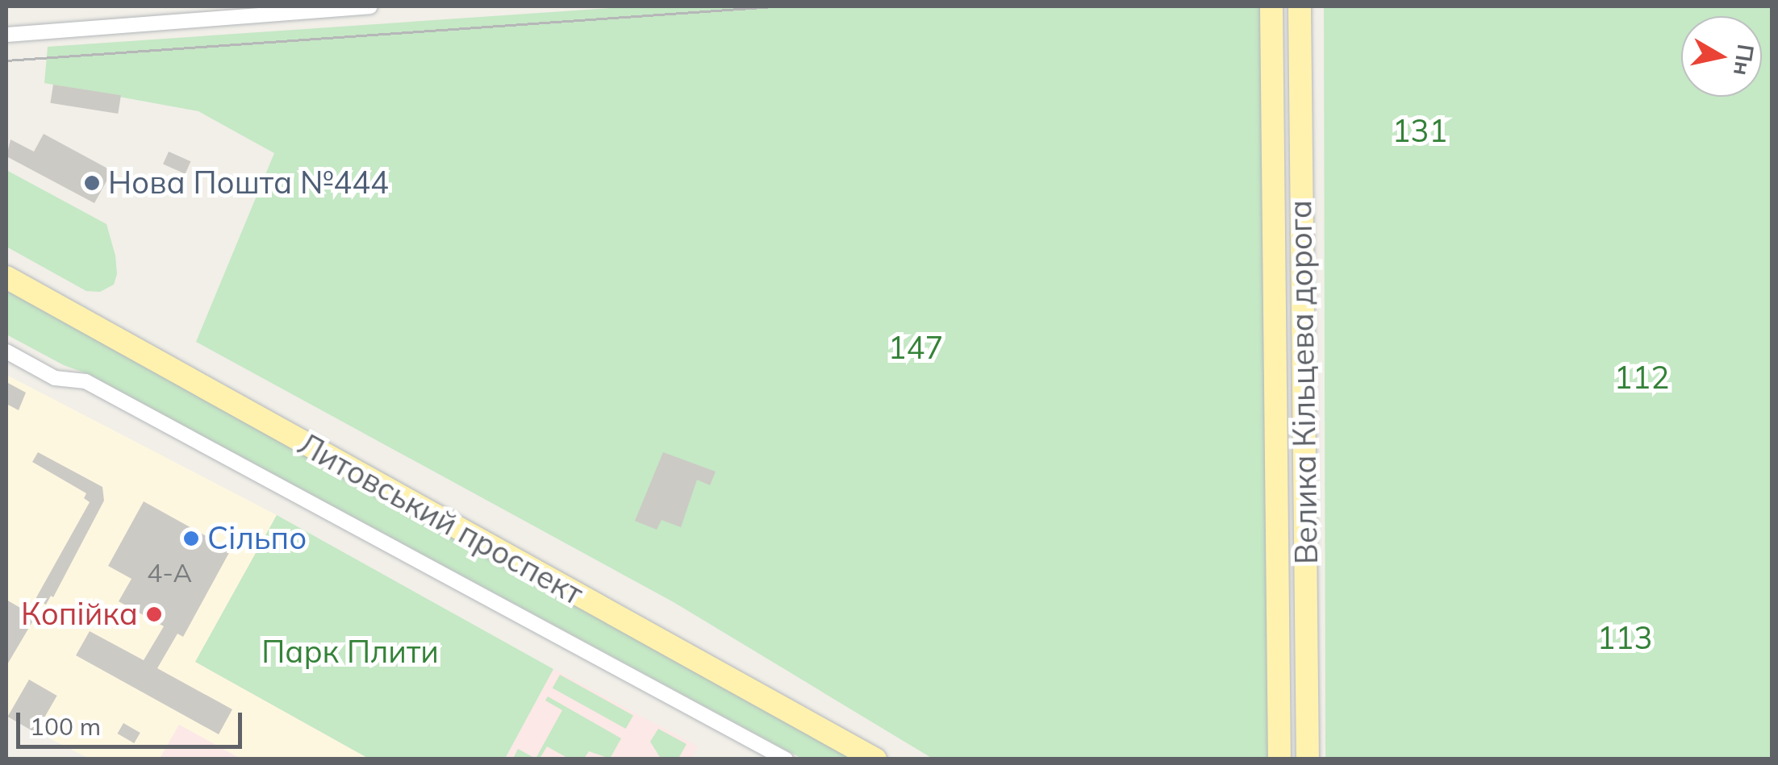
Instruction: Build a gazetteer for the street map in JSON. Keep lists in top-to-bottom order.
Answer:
{
  "streets": {
    "main road": ["Велика Кільцева дорога", "Литовський проспект"]
  },
  "parks": [
    "131",
    "147",
    "112",
    "113",
    "Парк Плити"
  ],
  "places": ["Нова Пошта №444", "Сільпо", "Копійка"],
  "house_numbers": ["4-А"],
  "scale_bar": "100 m",
  "north": "right"
}
